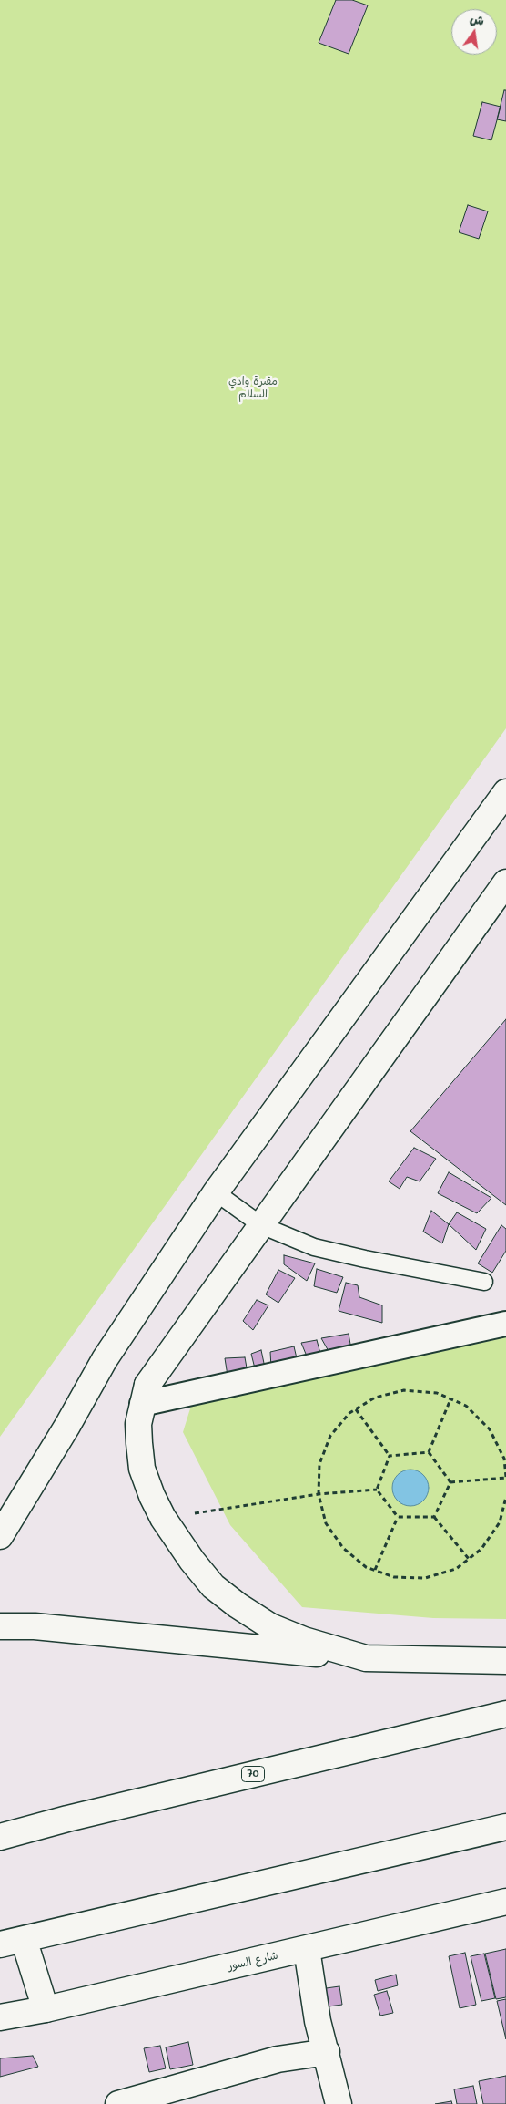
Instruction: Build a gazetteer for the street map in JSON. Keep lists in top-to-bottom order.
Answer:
{
  "streets": {
    "main road": ["70", "شارع السور"]
  },
  "parks": ["مقبرة وادي السلام"],
  "north": "top"
}
